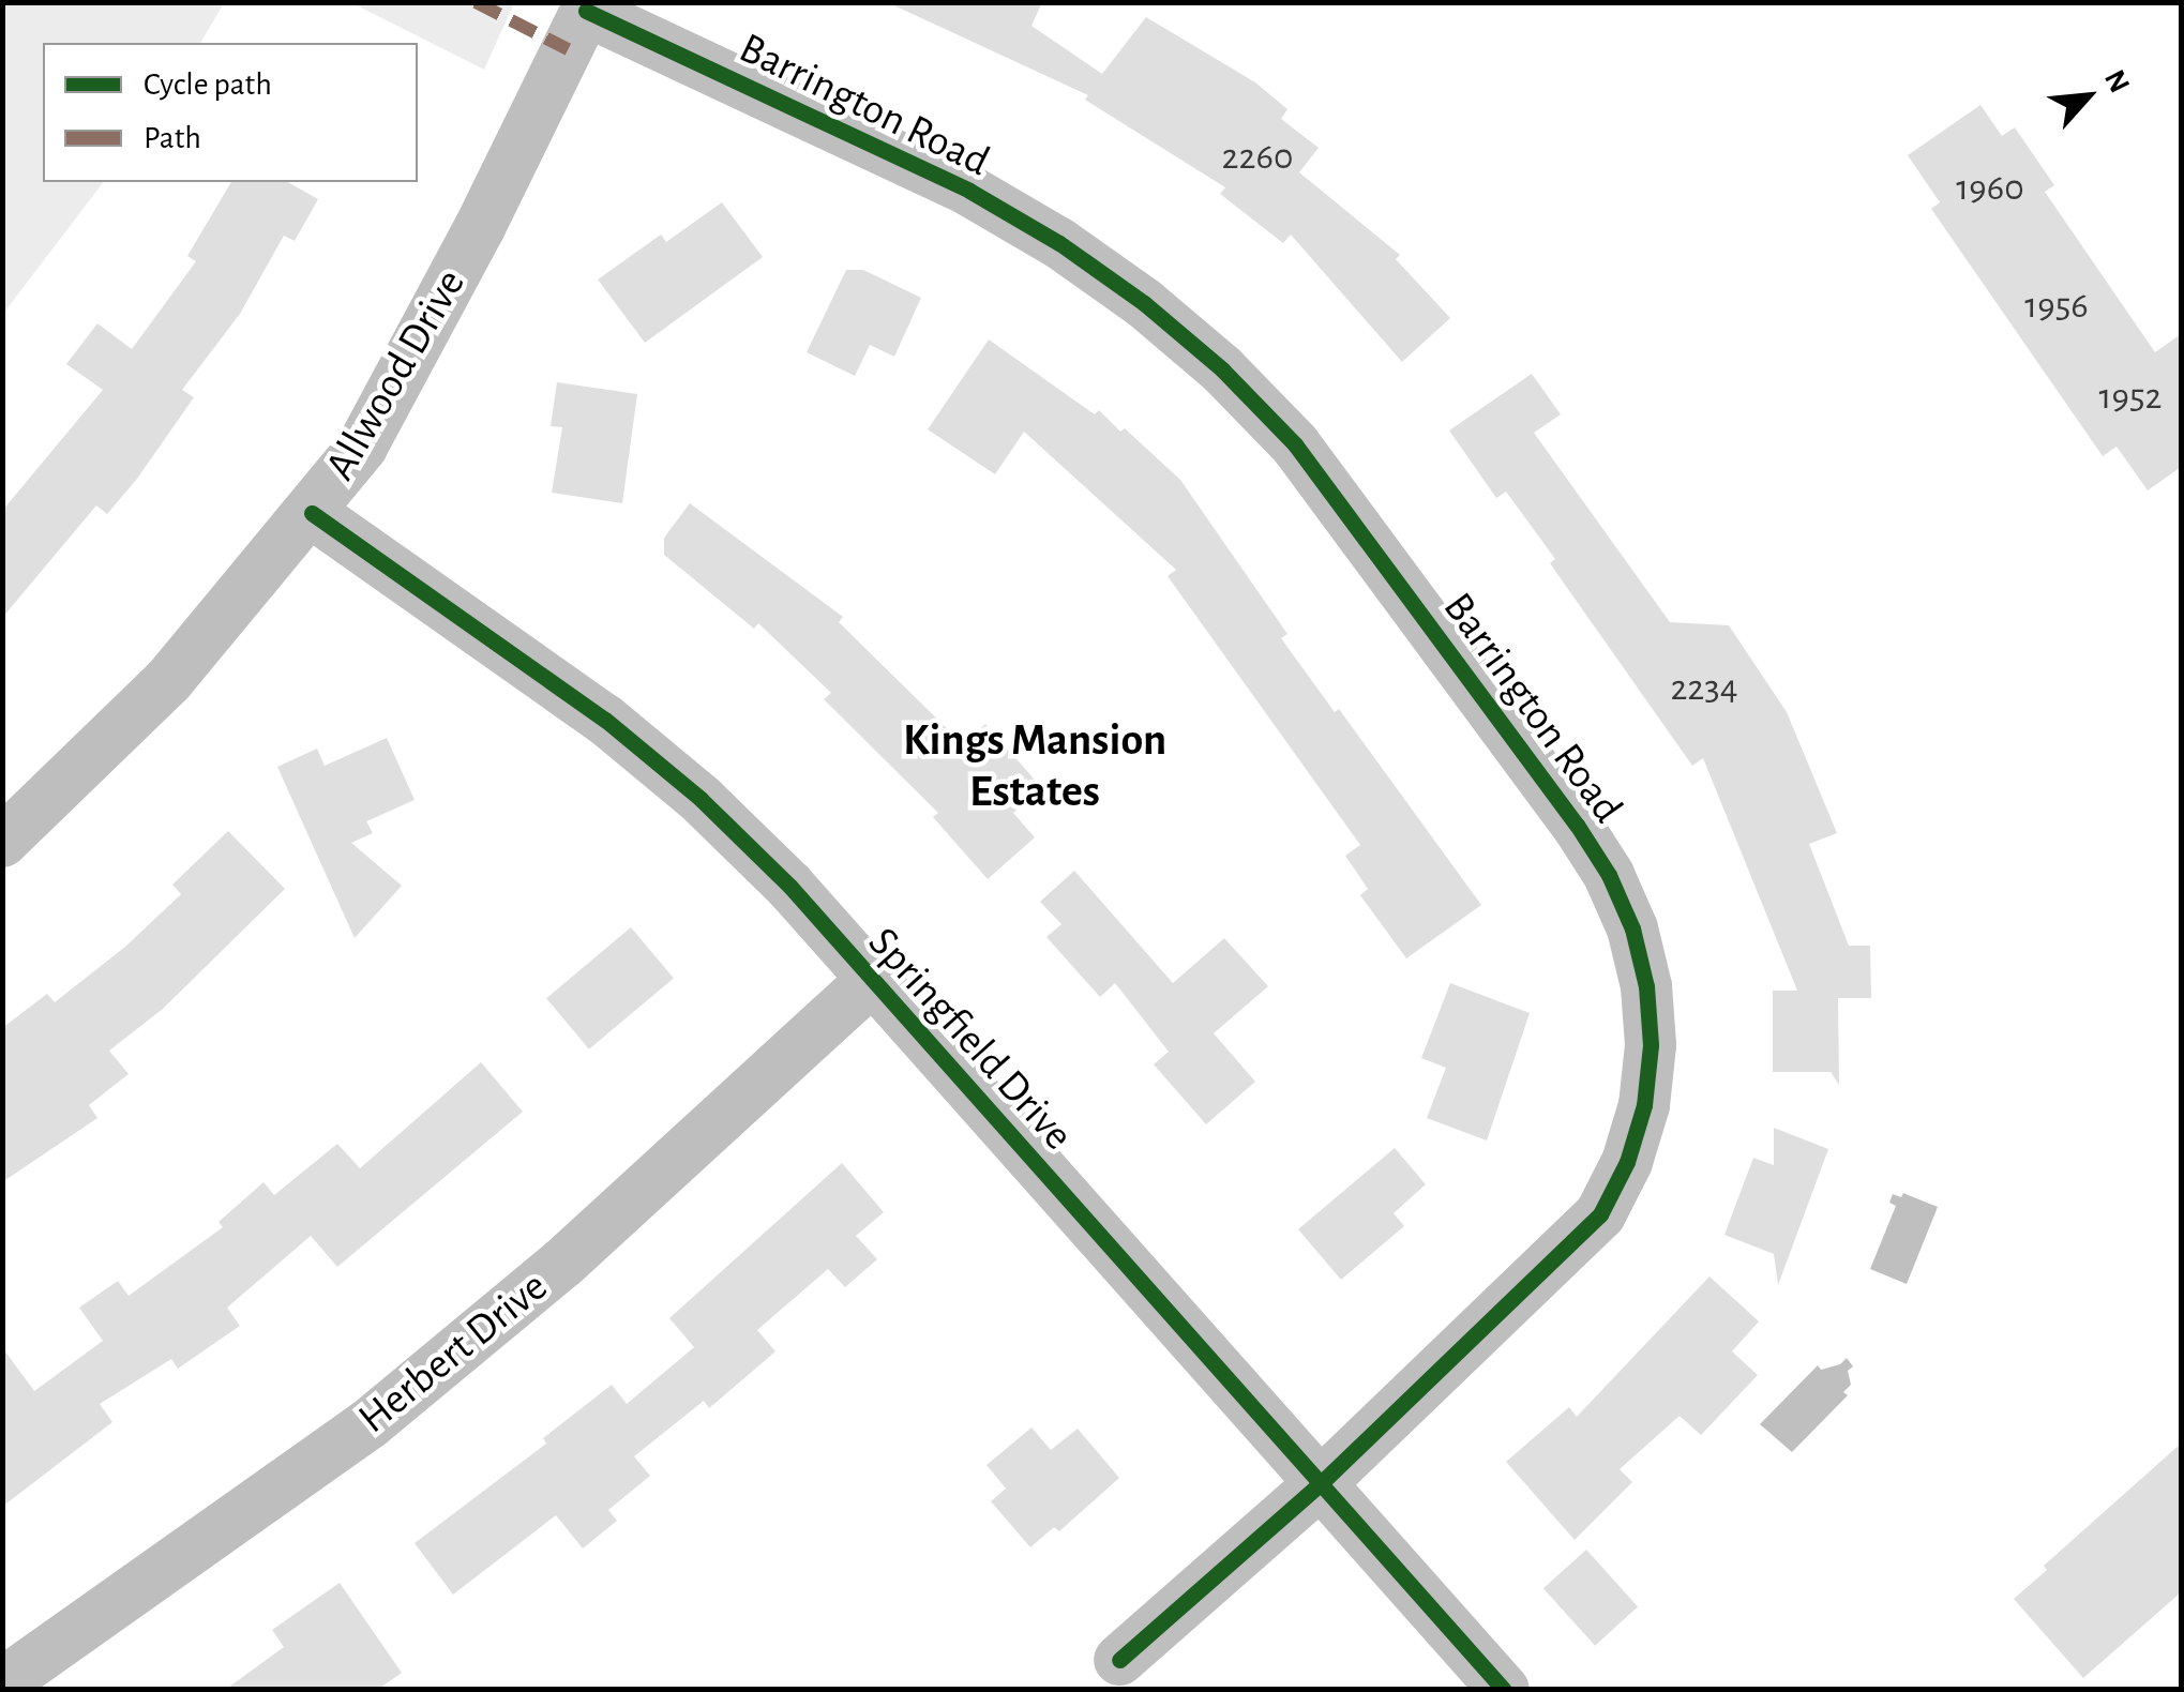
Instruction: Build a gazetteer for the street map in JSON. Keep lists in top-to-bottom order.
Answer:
{
  "streets": {
    "street": [
      "Barrington Road",
      "Allwood Drive",
      "Springfield Drive",
      "Herbert Drive"
    ]
  },
  "crossings": [
    ["Barrington Road", "Allwood Drive"],
    ["Barrington Road", "Springfield Drive"],
    ["Allwood Drive", "Springfield Drive"],
    ["Springfield Drive", "Herbert Drive"]
  ],
  "districts": ["Kings Mansion Estates"],
  "house_numbers": [
    "2260",
    "1960",
    "1956",
    "1952",
    "2234"
  ],
  "legend": ["Cycle path", "Path"],
  "north": "top right"
}
